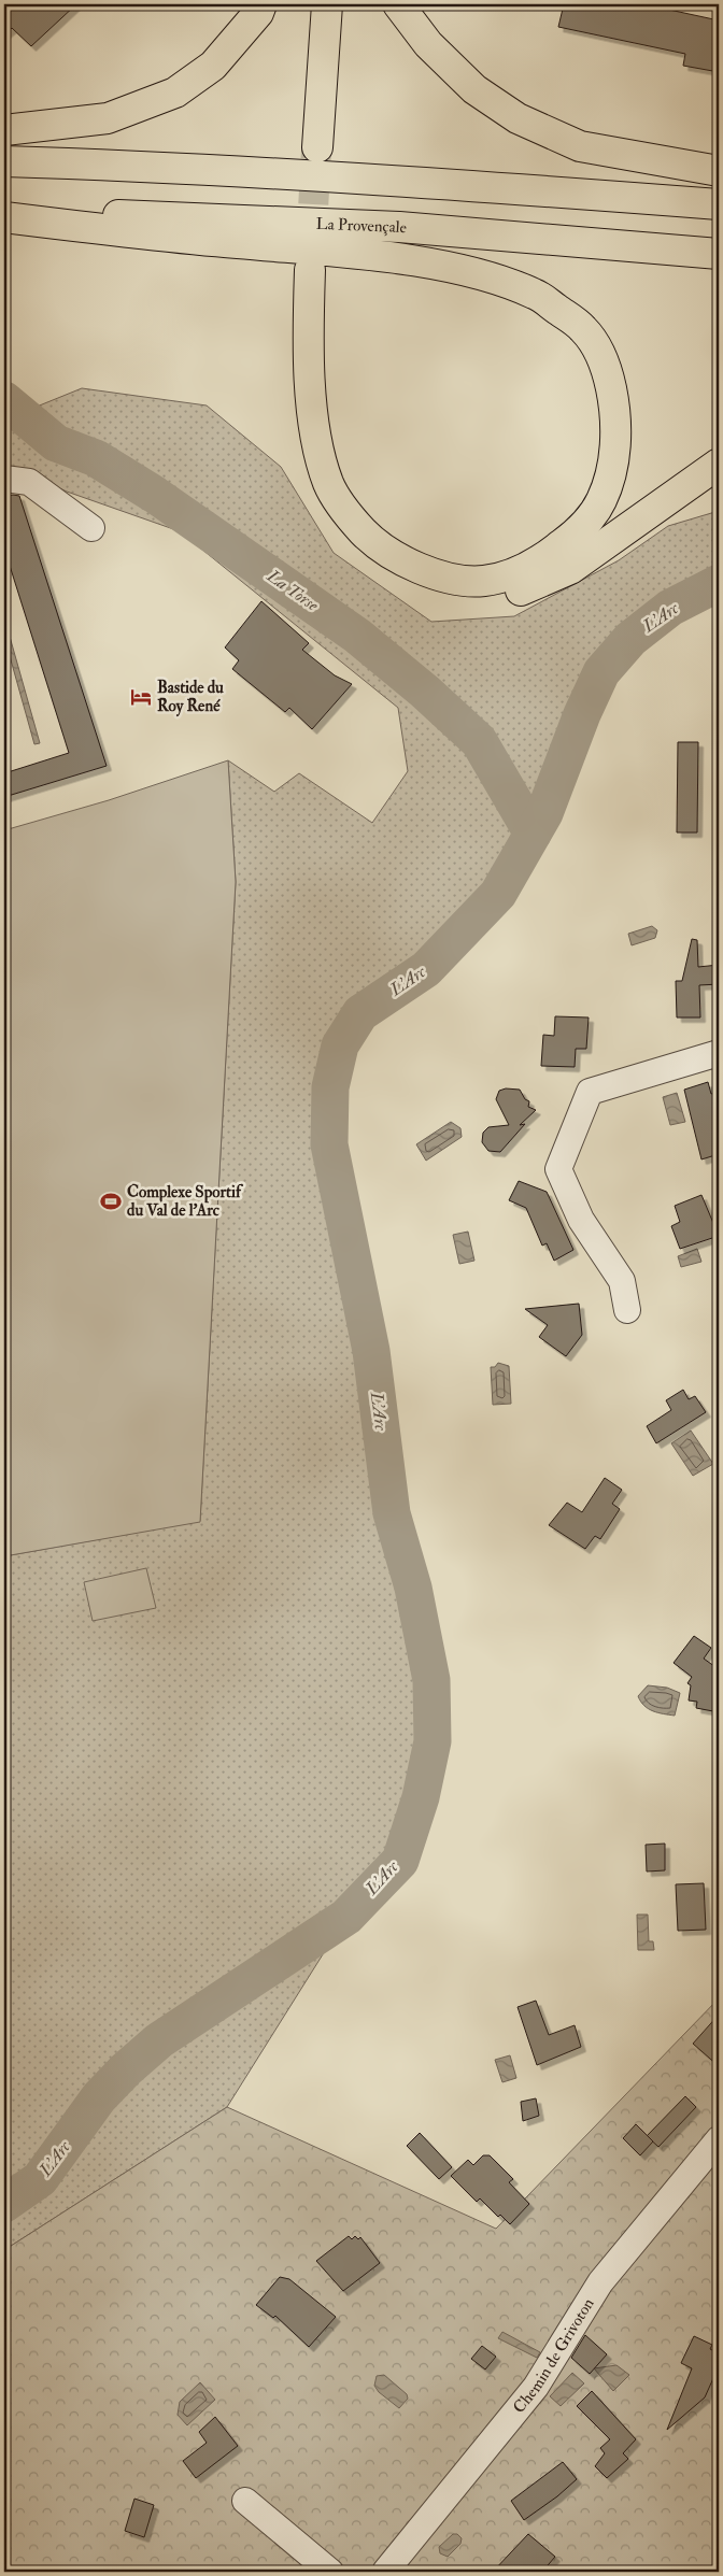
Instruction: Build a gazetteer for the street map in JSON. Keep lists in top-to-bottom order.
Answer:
{
  "streets": {
    "highway": ["La Provençale"],
    "street": ["Chemin de Grivoton"]
  },
  "water": ["La Torse", "L'Arc"],
  "places": {
    "hotel": ["Bastide du Roy René"],
    "sports": ["Complexe Sportif du Val de l'Arc"]
  }
}
